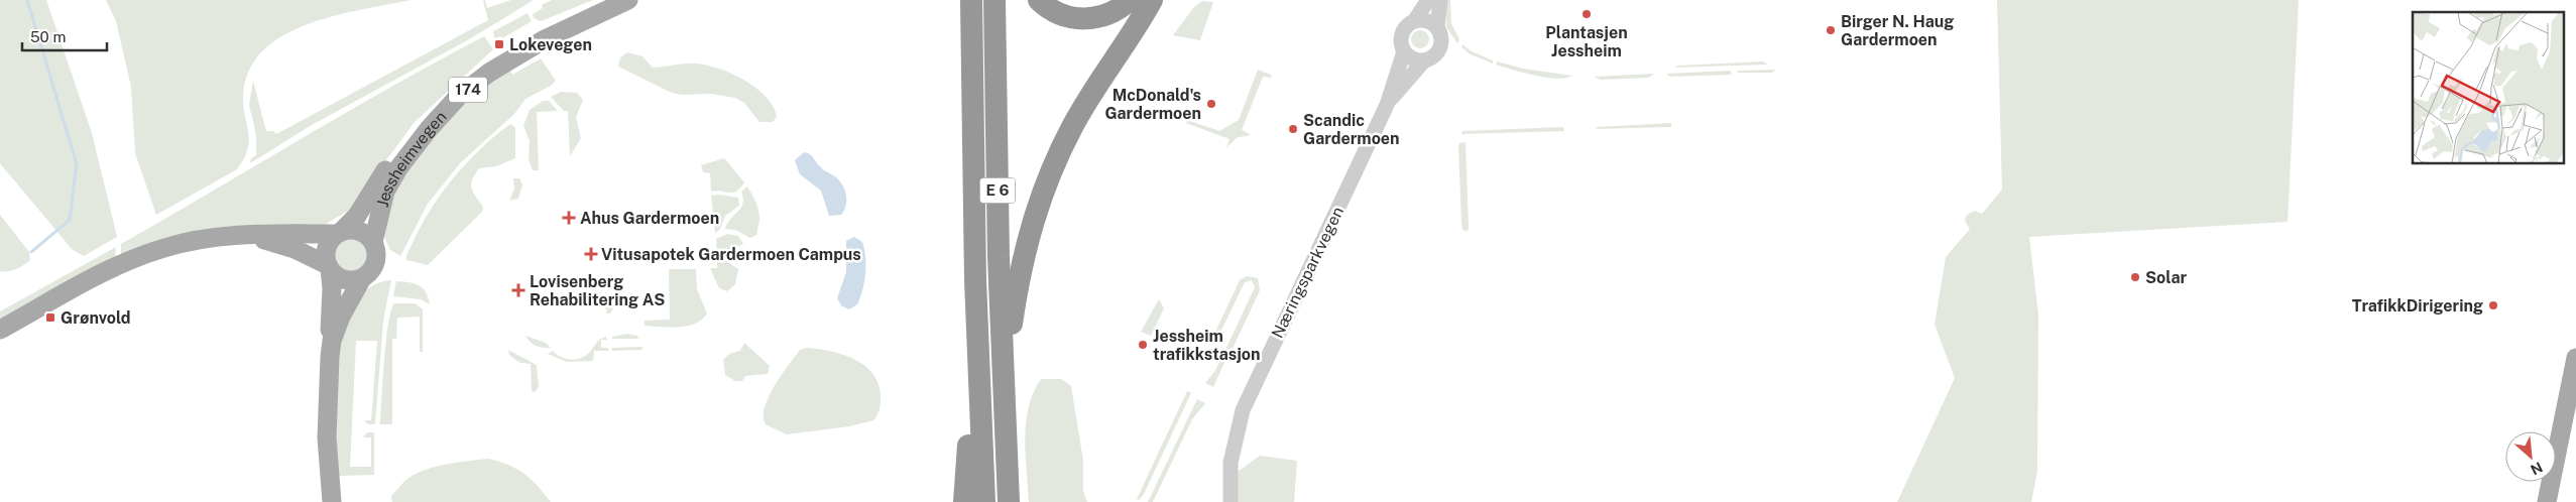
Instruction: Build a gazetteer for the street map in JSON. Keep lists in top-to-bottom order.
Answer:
{
  "streets": {
    "highway": ["E 6"],
    "main road": ["174", "Jessheimvegen"],
    "street": ["Næringsparkvegen"]
  },
  "crossings": [
    ["174", "Jessheimvegen"]
  ],
  "places": {
    "other": [
      "Plantasjen Jessheim",
      "Birger N. Haug Gardermoen",
      "McDonald's Gardermoen",
      "Scandic Gardermoen",
      "Solar",
      "TrafikkDirigering",
      "Jessheim trafikkstasjon"
    ],
    "transit": ["Lokevegen", "Grønvold"],
    "health": ["Ahus Gardermoen", "Vitusapotek Gardermoen Campus", "Lovisenberg Rehabilitering AS"]
  },
  "scale_bar": "50 m",
  "north": "bottom right"
}
